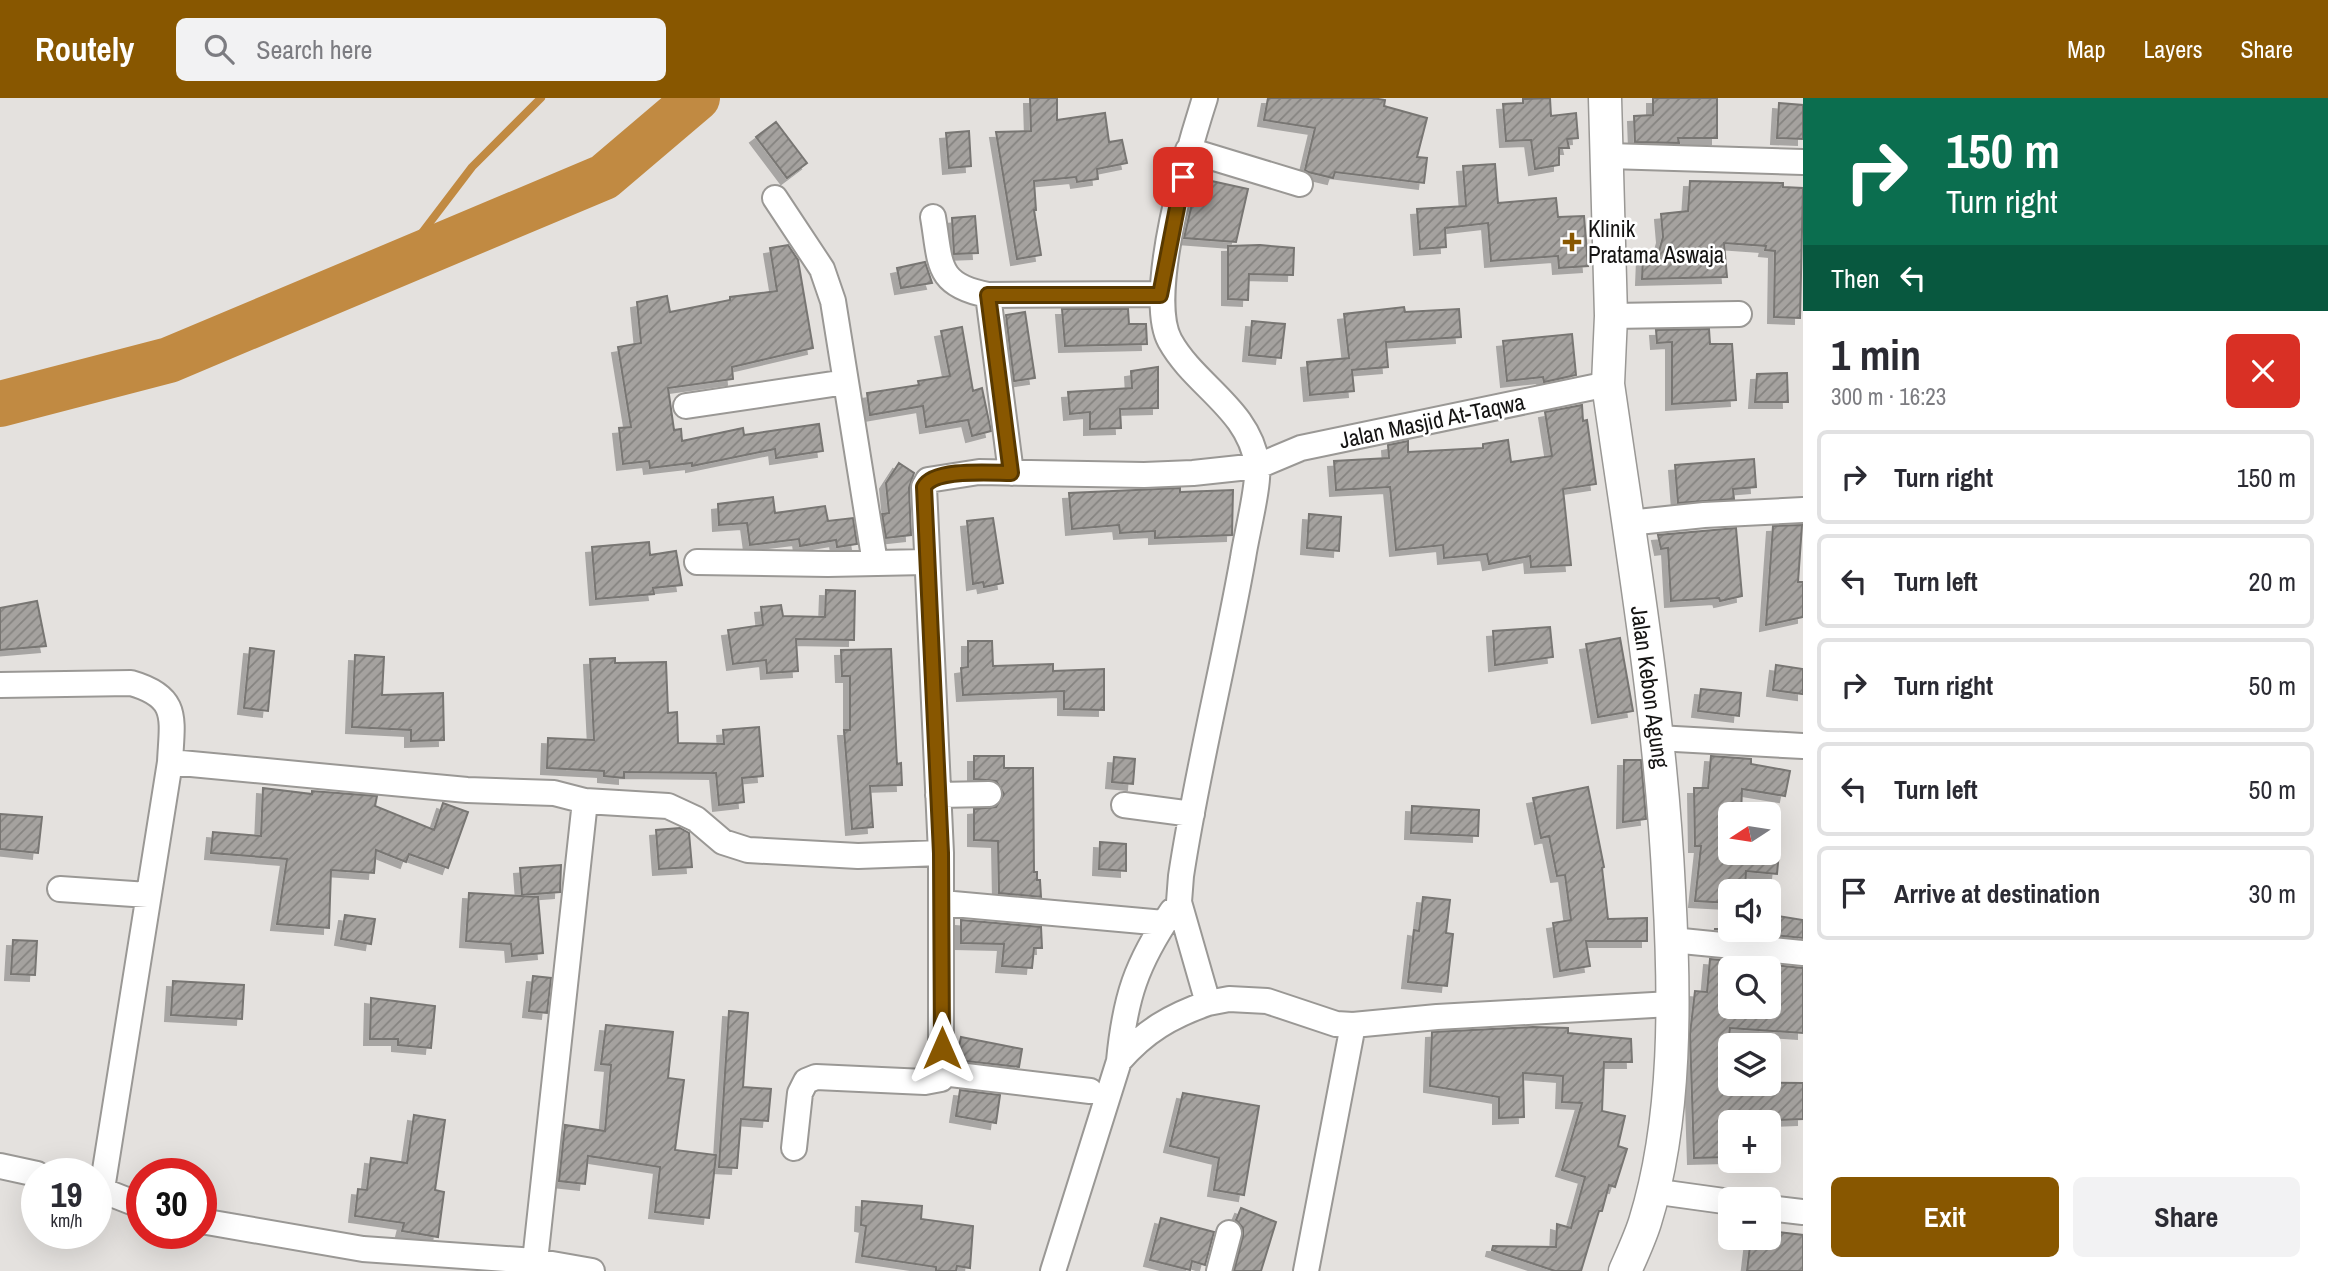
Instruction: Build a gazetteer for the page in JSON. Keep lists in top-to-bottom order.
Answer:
{
  "streets": {
    "main road": ["Jalan Kebon Agung"],
    "street": ["Jalan Masjid At-Taqwa"]
  },
  "crossings": [
    ["Jalan Masjid At-Taqwa", "Jalan Kebon Agung"]
  ],
  "places": {
    "health": ["Klinik Pratama Aswaja"]
  },
  "north": "left",
  "page": {
    "header": "Routely",
    "search": "Search here",
    "nav": ["Map", "Layers", "Share"],
    "turn": ["150 m", "Turn right"],
    "then": "Then",
    "heading": ["1 min", "300 m · 16:23"],
    "list": [
      {
        "name": "Turn right",
        "value": "150 m"
      },
      {
        "name": "Turn left",
        "value": "20 m"
      },
      {
        "name": "Turn right",
        "value": "50 m"
      },
      {
        "name": "Turn left",
        "value": "50 m"
      },
      {
        "name": "Arrive at destination",
        "value": "30 m"
      }
    ],
    "map_buttons": ["+", "−"],
    "speed": "19 km/h",
    "limit": "30",
    "buttons": ["Exit", "Share"]
  }
}
